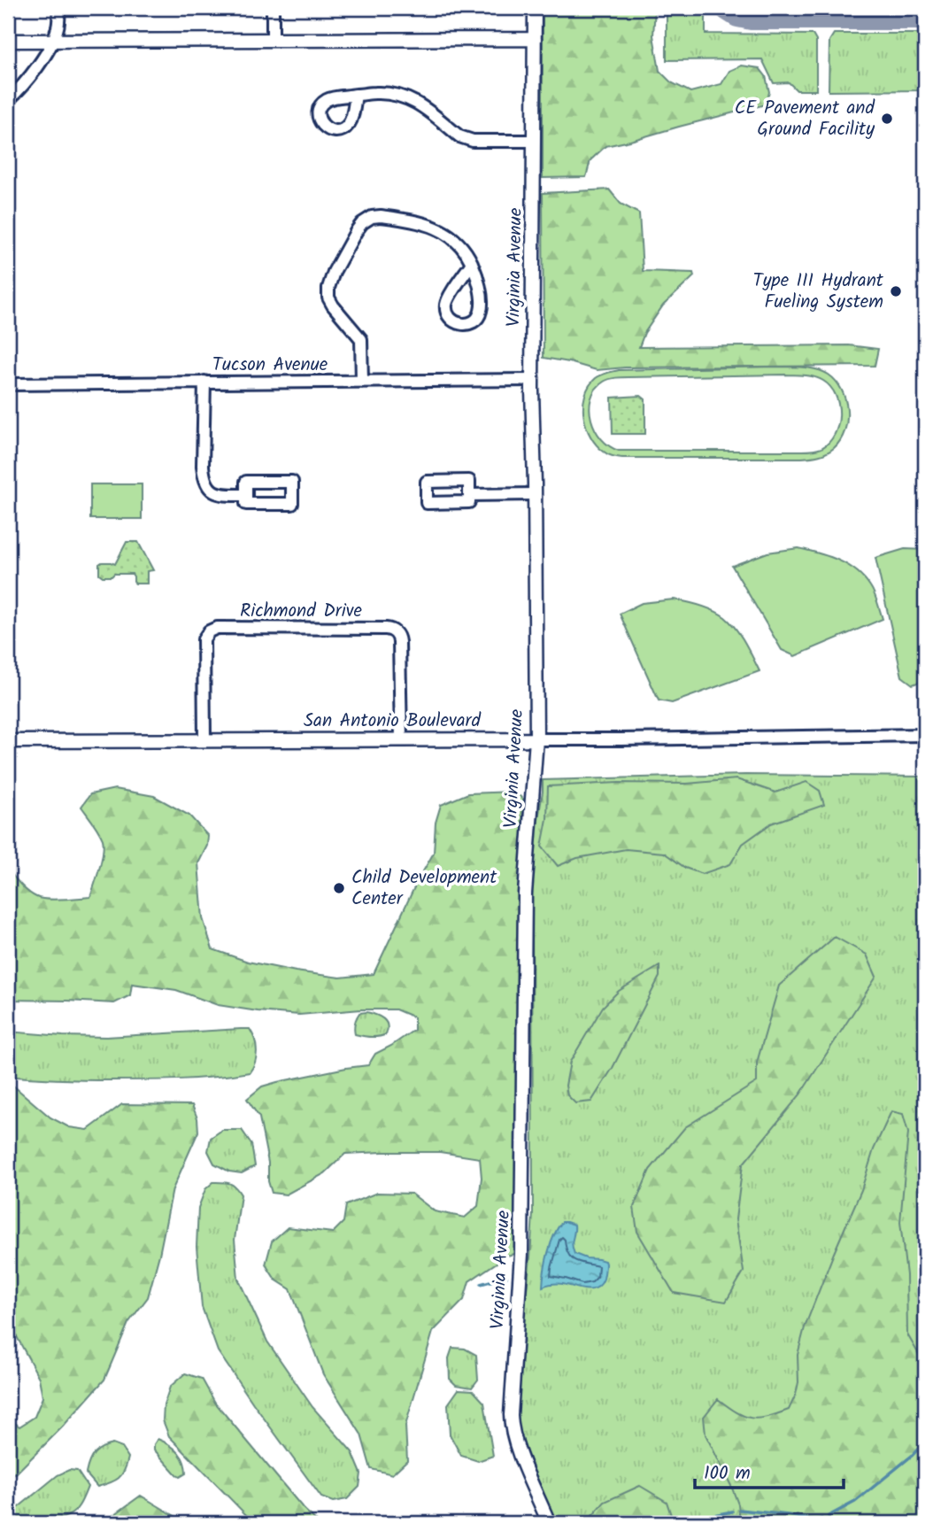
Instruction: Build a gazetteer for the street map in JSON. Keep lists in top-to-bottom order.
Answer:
{
  "streets": {
    "street": [
      "Virginia Avenue",
      "Tucson Avenue",
      "Richmond Drive",
      "San Antonio Boulevard"
    ]
  },
  "crossings": [
    ["Virginia Avenue", "Tucson Avenue"],
    ["Virginia Avenue", "San Antonio Boulevard"],
    ["Richmond Drive", "San Antonio Boulevard"]
  ],
  "places": ["CE Pavement and Ground Facility", "Type III Hydrant Fueling System", "Child Development Center"],
  "scale_bar": "100 m"
}
